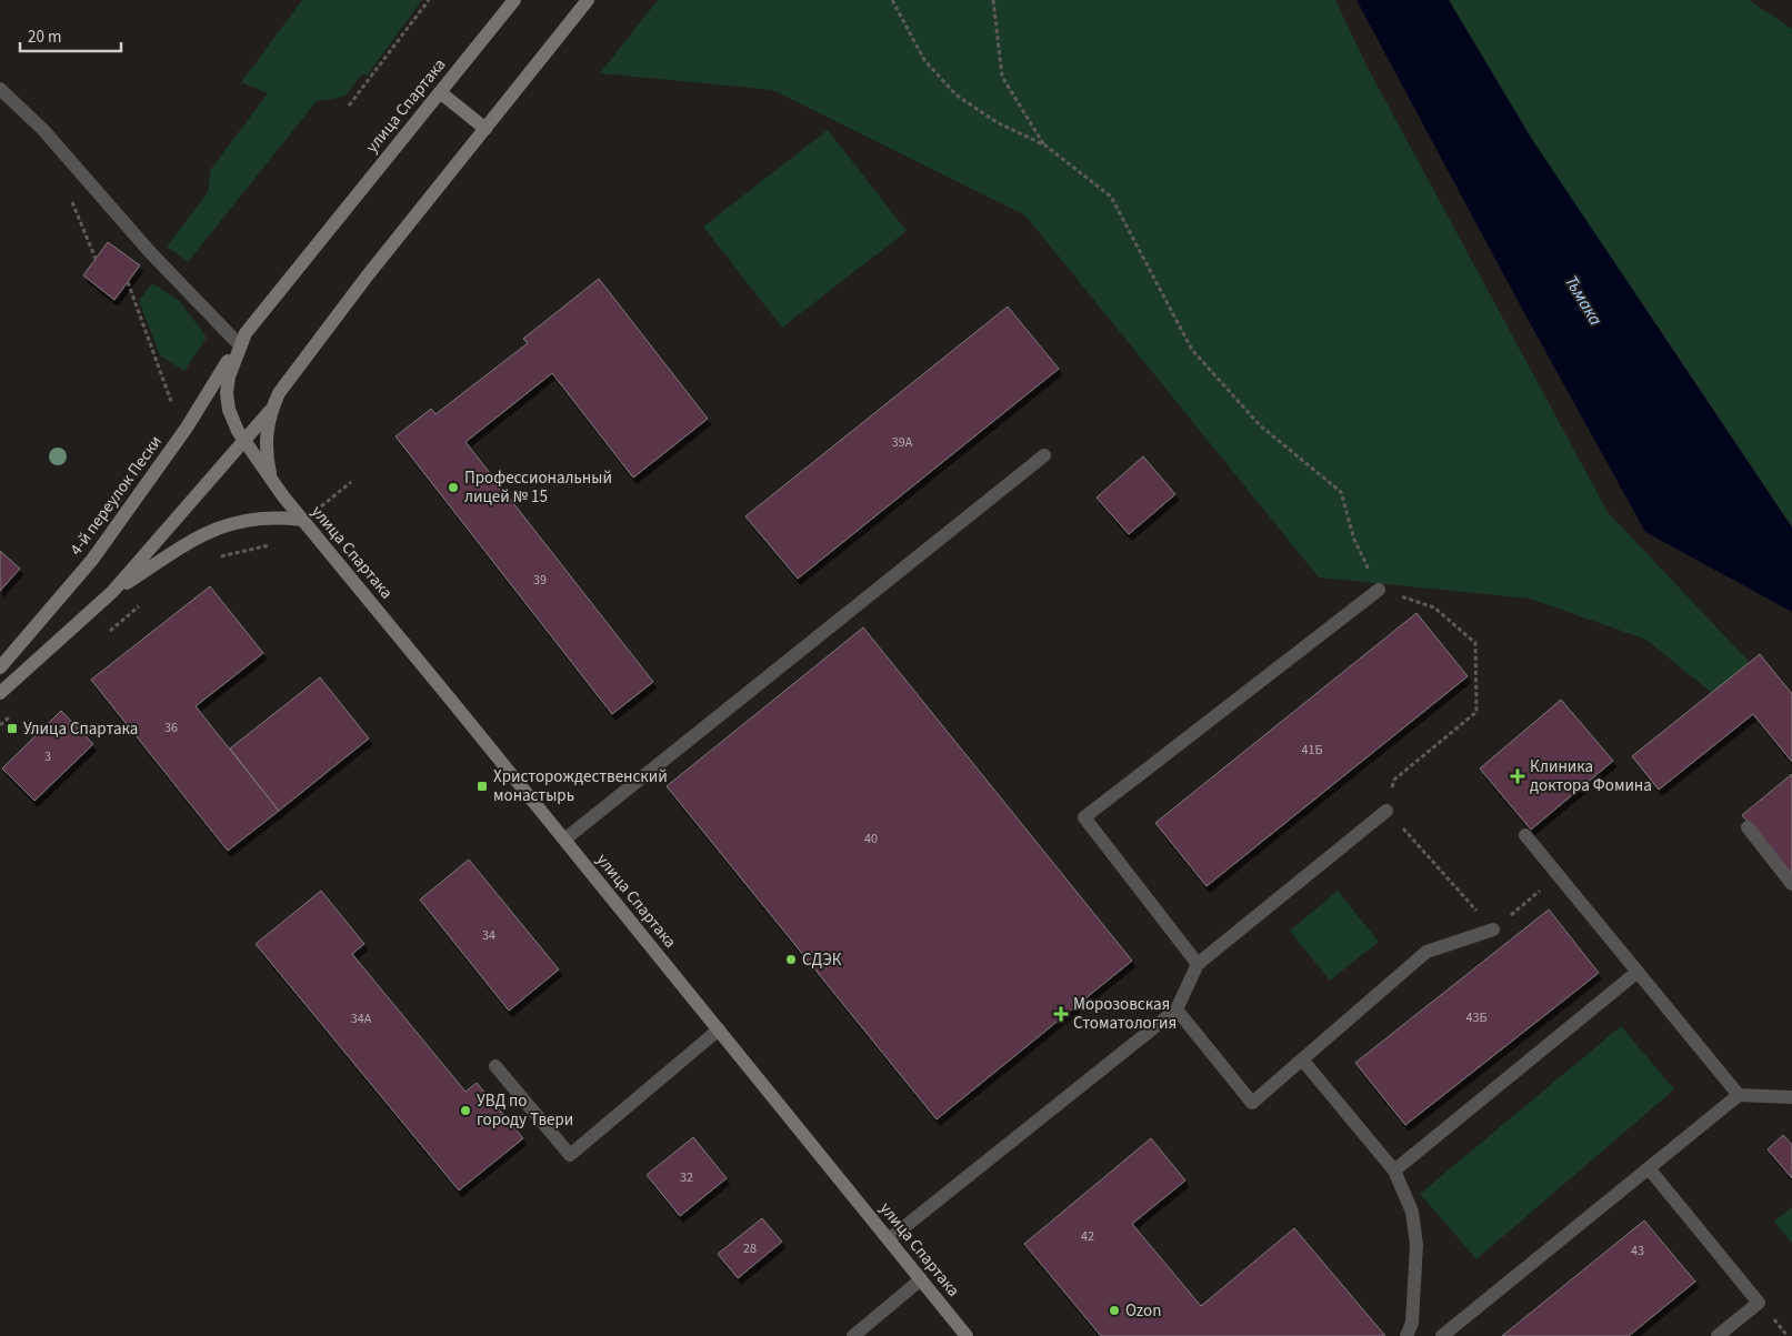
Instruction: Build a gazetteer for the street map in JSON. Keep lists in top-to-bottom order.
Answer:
{
  "streets": {
    "main road": ["улица Спартака", "4-й переулок Пески"]
  },
  "crossings": [
    ["улица Спартака", "4-й переулок Пески"]
  ],
  "water": ["Тьмака"],
  "places": {
    "other": [
      "Профессиональный лицей № 15",
      "СДЭК",
      "УВД по городу Твери",
      "Ozon"
    ],
    "transit": ["Улица Спартака", "Христорождественский монастырь"],
    "health": ["Клиника доктора Фомина", "Морозовская Стоматология"]
  },
  "house_numbers": [
    "39А",
    "39",
    "36",
    "41Б",
    "3",
    "40",
    "34",
    "43Б",
    "34А",
    "32",
    "42",
    "28",
    "43"
  ],
  "scale_bar": "20 m"
}
